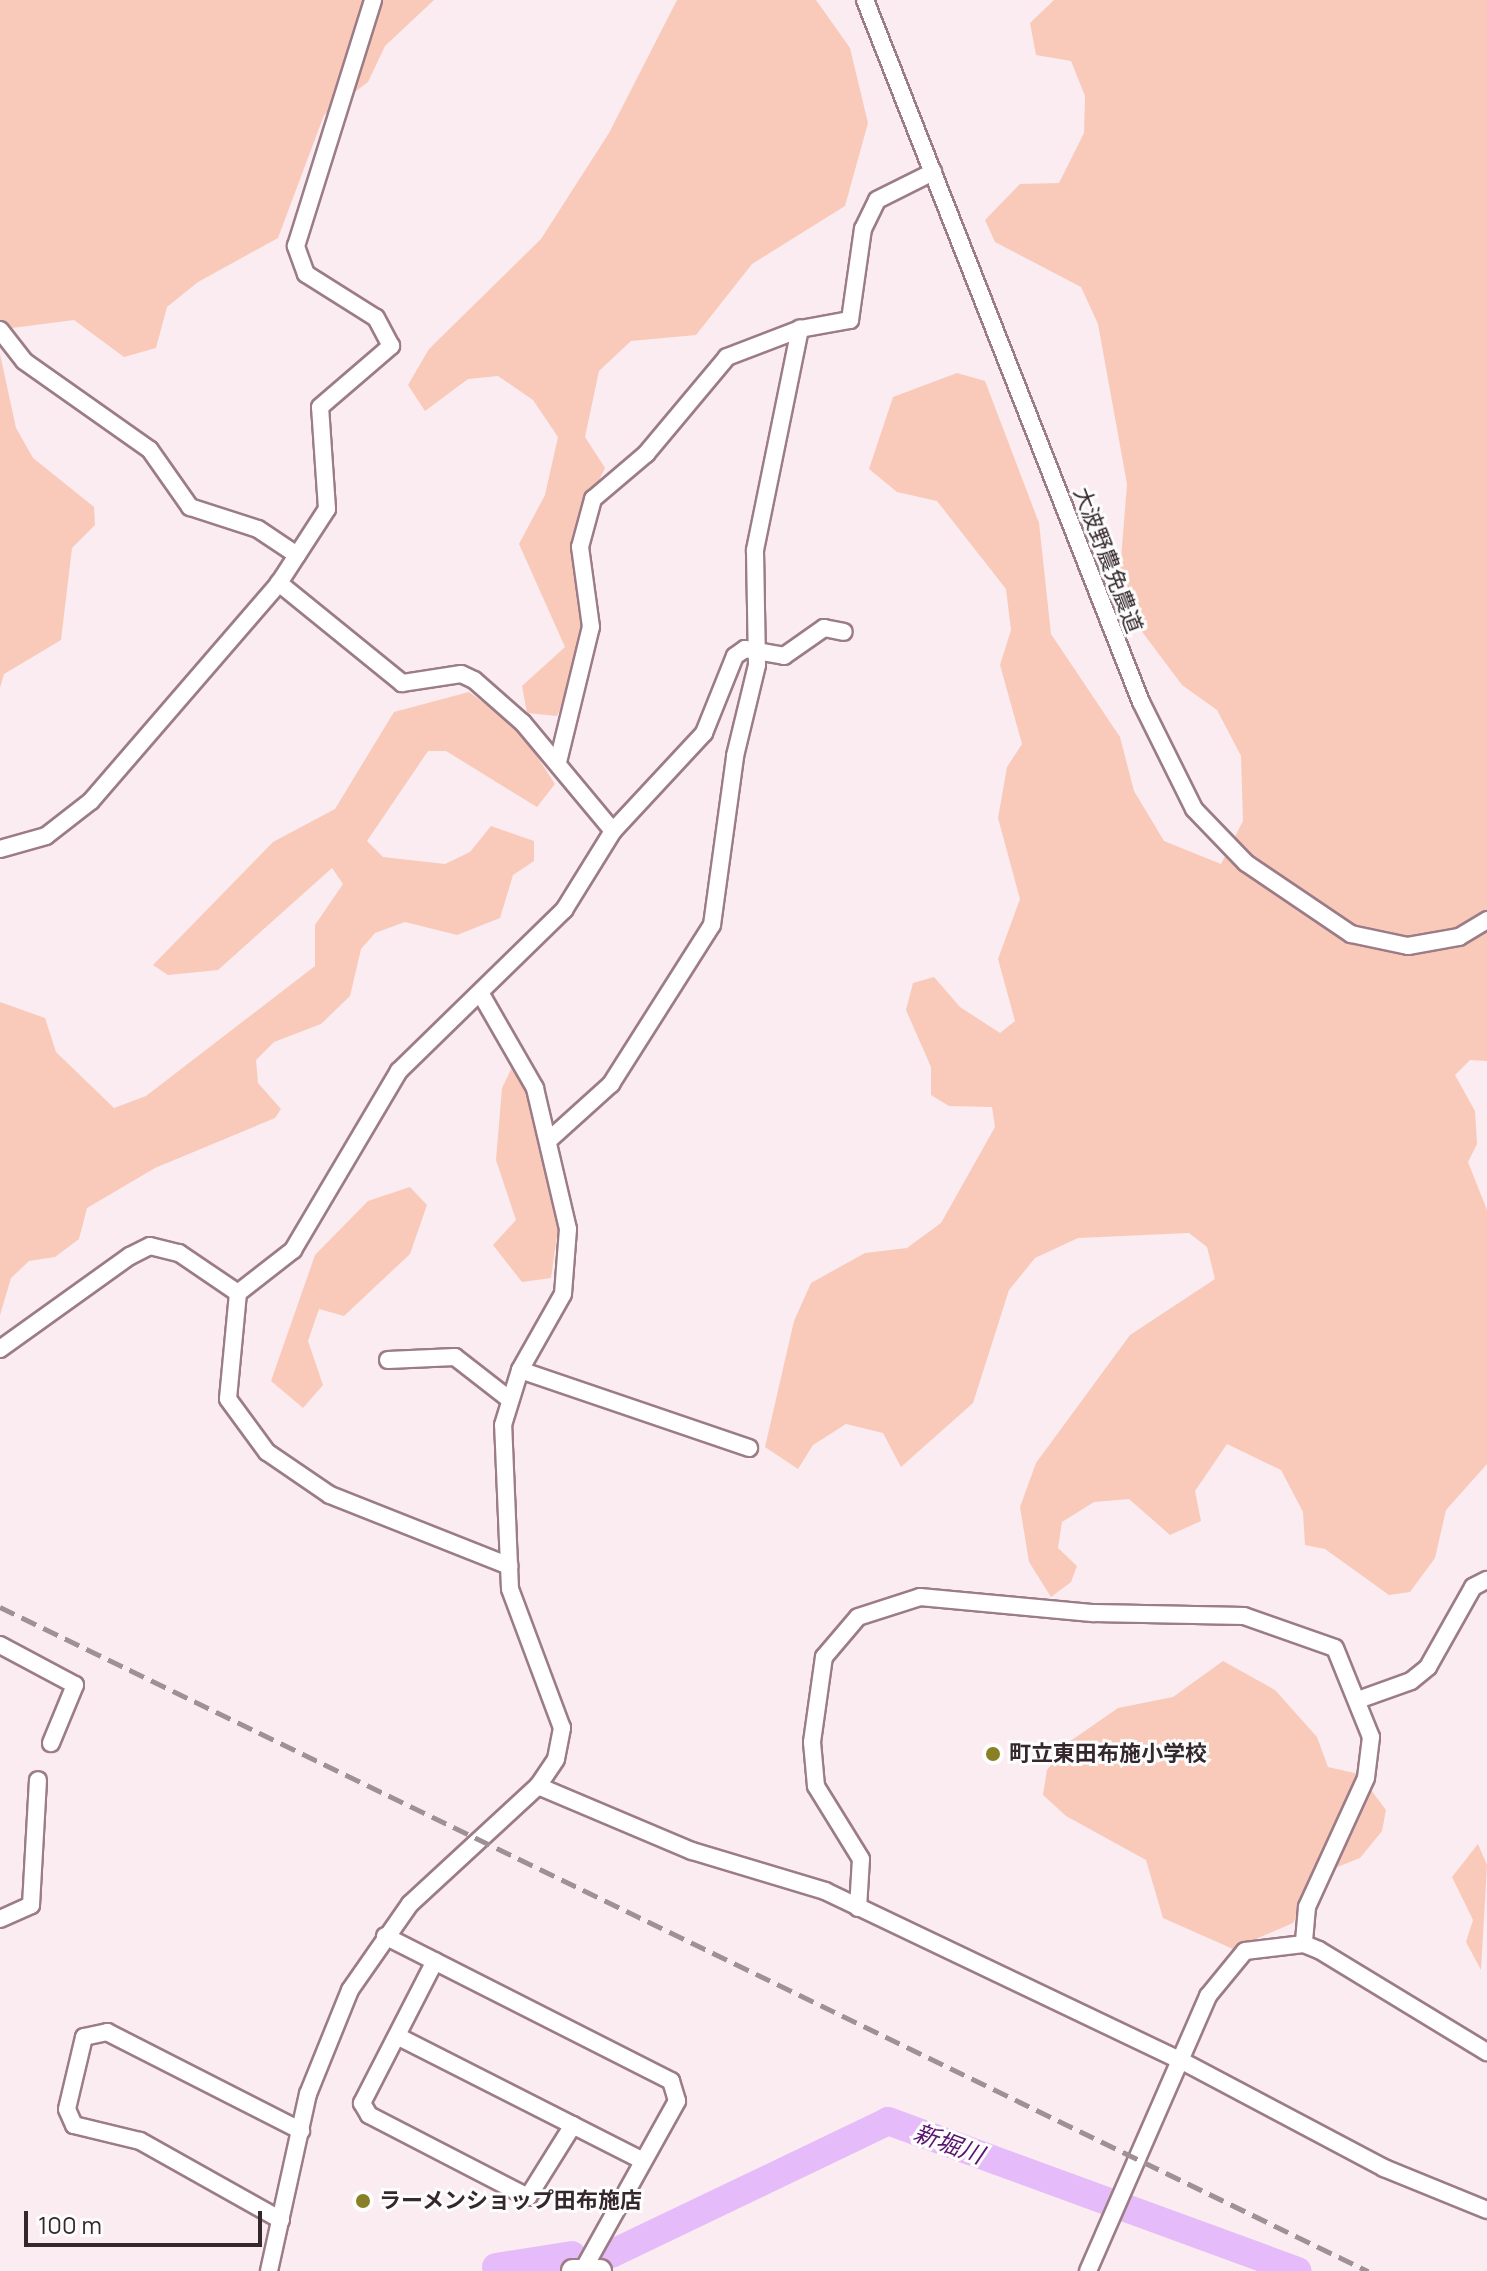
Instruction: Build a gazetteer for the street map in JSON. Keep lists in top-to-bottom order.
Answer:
{
  "streets": {
    "street": ["大波野農免農道"]
  },
  "water": ["新堀川"],
  "places": ["町立東田布施小学校", "ラーメンショップ田布施店"],
  "scale_bar": "100 m"
}
